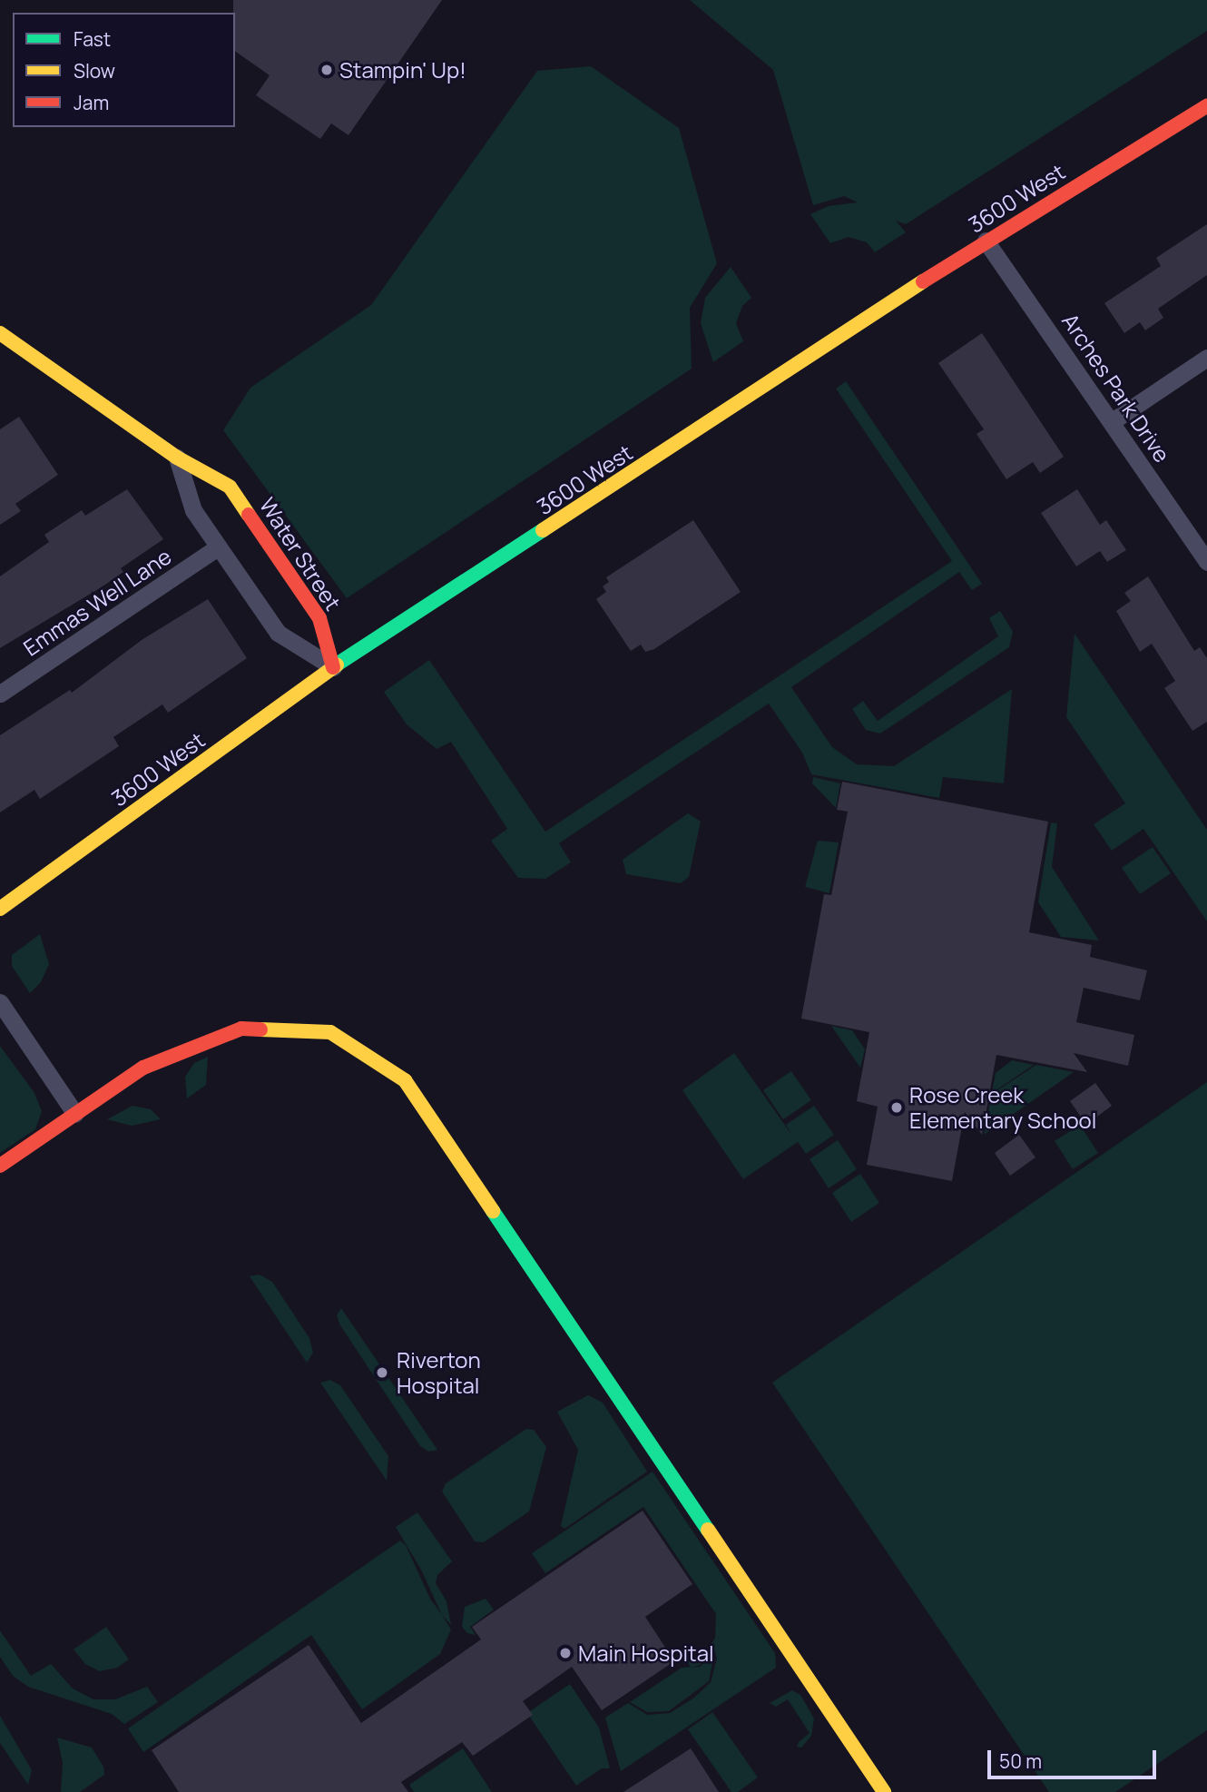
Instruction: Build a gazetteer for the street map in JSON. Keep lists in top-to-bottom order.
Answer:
{
  "streets": {
    "street": [
      "3600 West",
      "Arches Park Drive",
      "Water Street",
      "Emmas Well Lane"
    ]
  },
  "crossings": [
    ["3600 West", "Arches Park Drive"],
    ["3600 West", "Water Street"]
  ],
  "places": [
    "Stampin' Up!",
    "Rose Creek Elementary School",
    "Riverton Hospital",
    "Main Hospital"
  ],
  "legend": ["Fast", "Slow", "Jam"],
  "scale_bar": "50 m"
}
